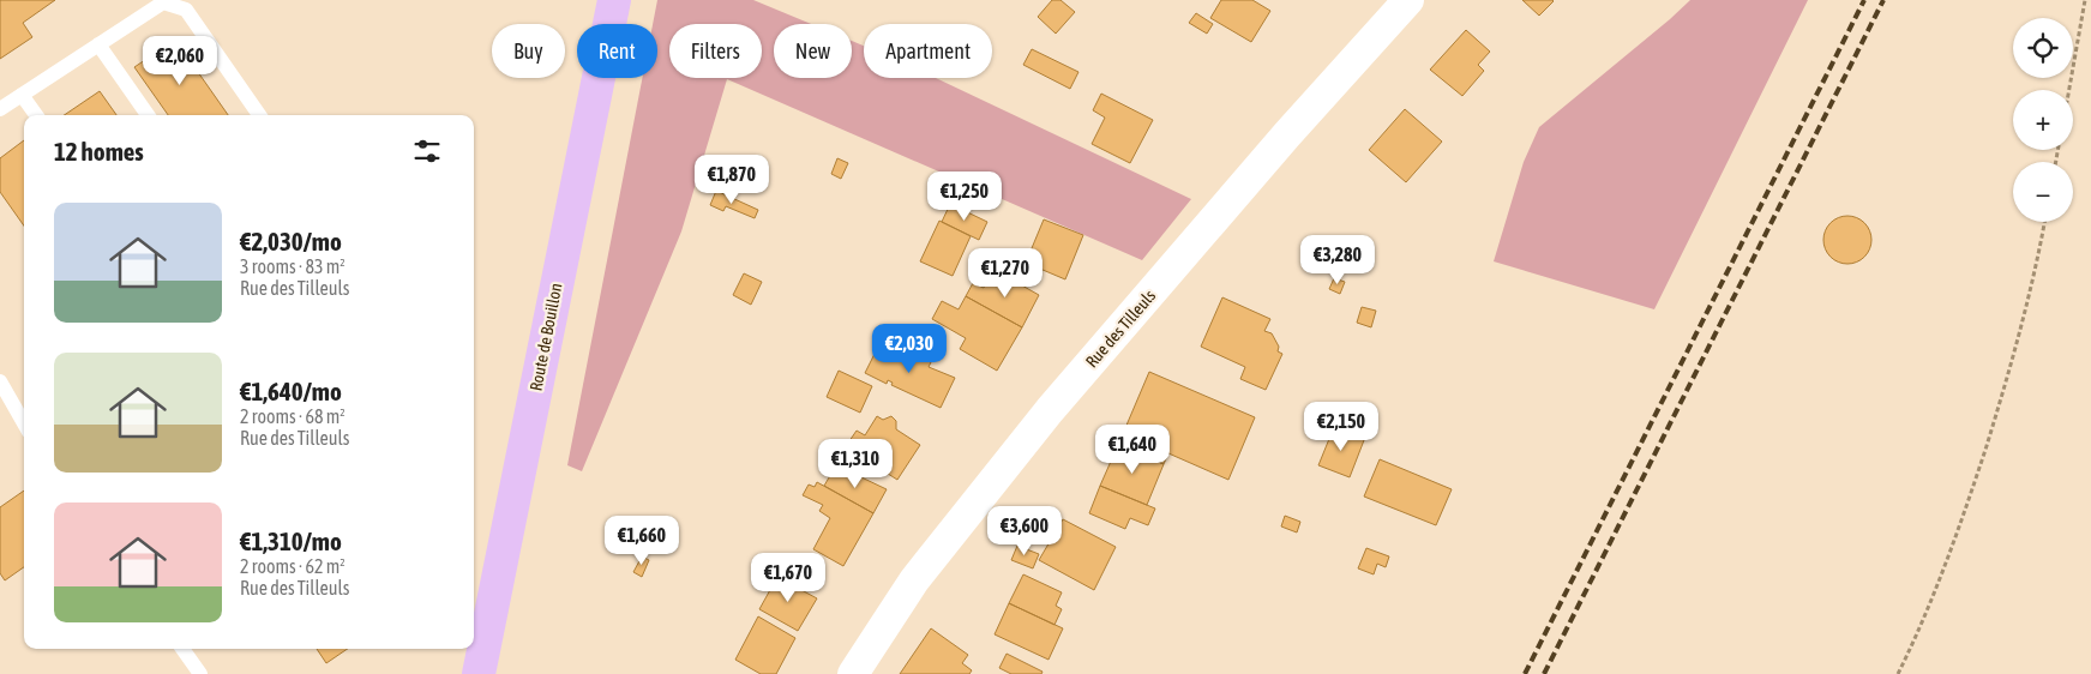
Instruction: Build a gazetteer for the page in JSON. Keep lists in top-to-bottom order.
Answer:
{
  "streets": {
    "main road": ["Route de Bouillon"],
    "street": ["Rue des Tilleuls"]
  },
  "page": {
    "map_buttons": ["+", "−"],
    "chip": [
      "Buy",
      "Rent",
      "Filters",
      "New",
      "Apartment"
    ],
    "price": [
      "€2,060",
      "€1,870",
      "€1,250",
      "€3,280",
      "€1,270",
      "€2,030",
      "€2,150",
      "€1,640",
      "€1,310",
      "€3,600",
      "€1,660",
      "€1,670"
    ],
    "heading": "12 homes",
    "list": [
      {
        "name": "€2,030/mo",
        "note": "3 rooms · 83 m² · Rue des Tilleuls"
      },
      {
        "name": "€1,640/mo",
        "note": "2 rooms · 68 m² · Rue des Tilleuls"
      },
      {
        "name": "€1,310/mo",
        "note": "2 rooms · 62 m² · Rue des Tilleuls"
      }
    ]
  }
}
